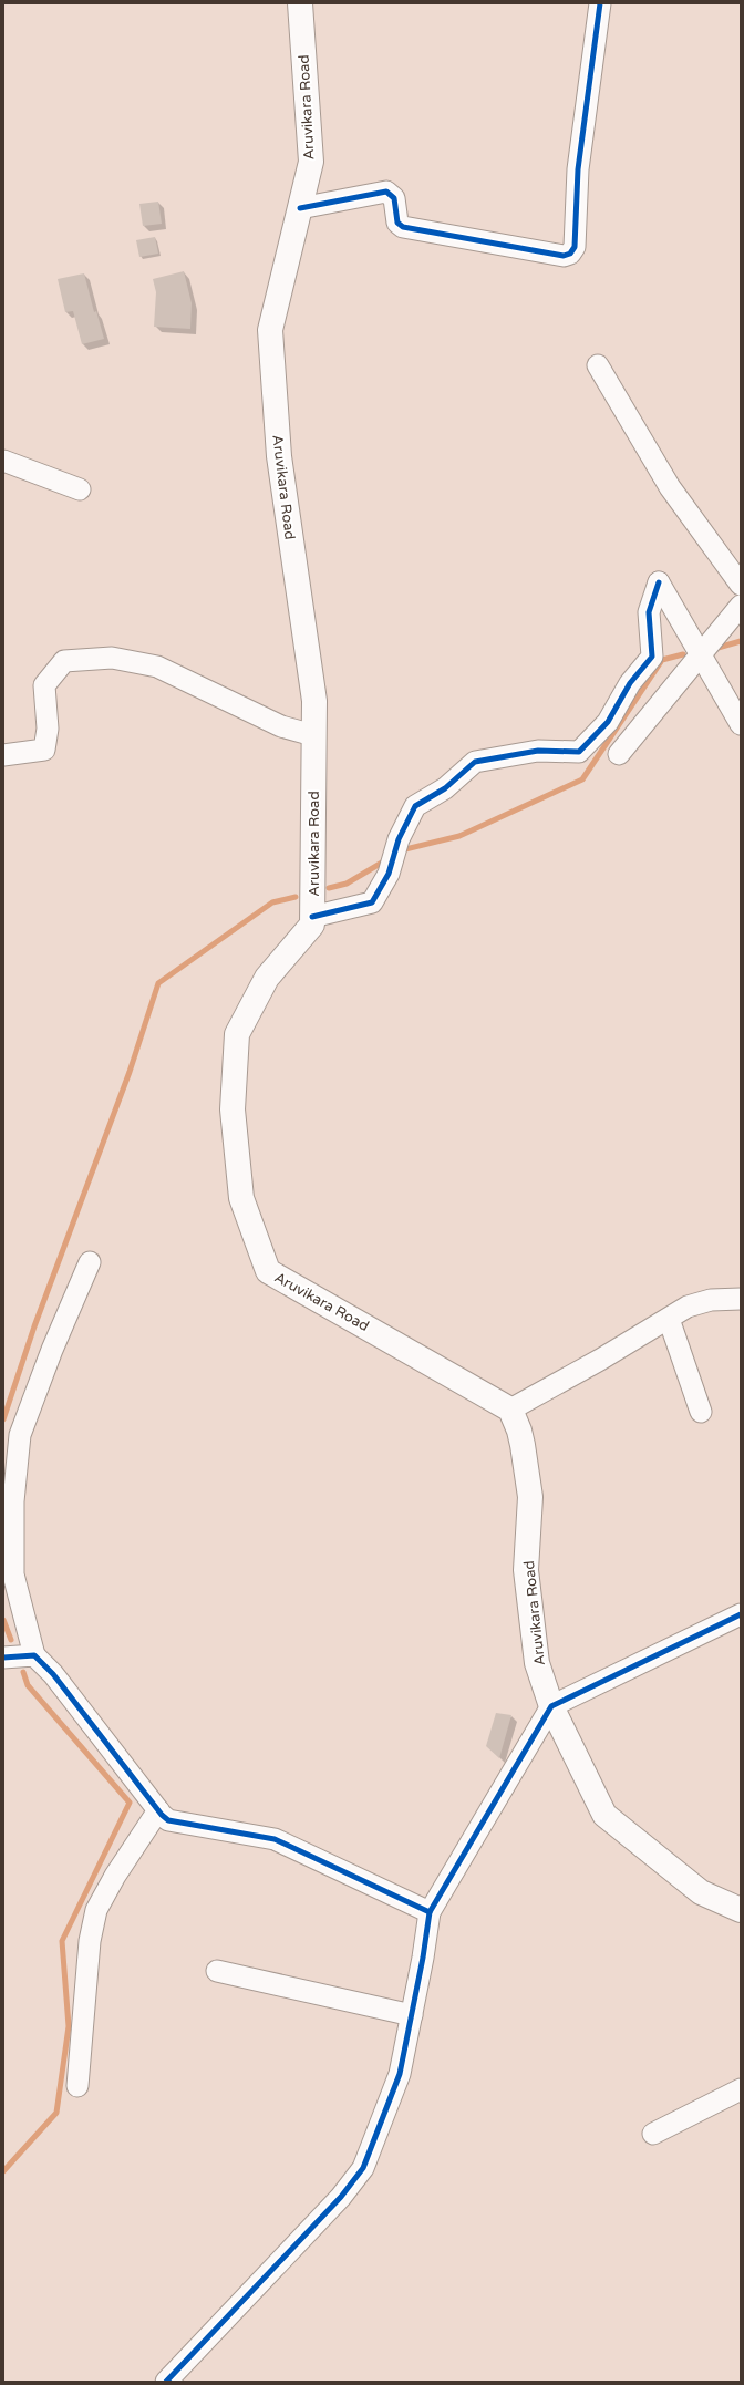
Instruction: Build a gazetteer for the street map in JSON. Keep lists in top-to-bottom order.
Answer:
{
  "streets": {
    "main road": ["Aruvikara Road"]
  }
}
